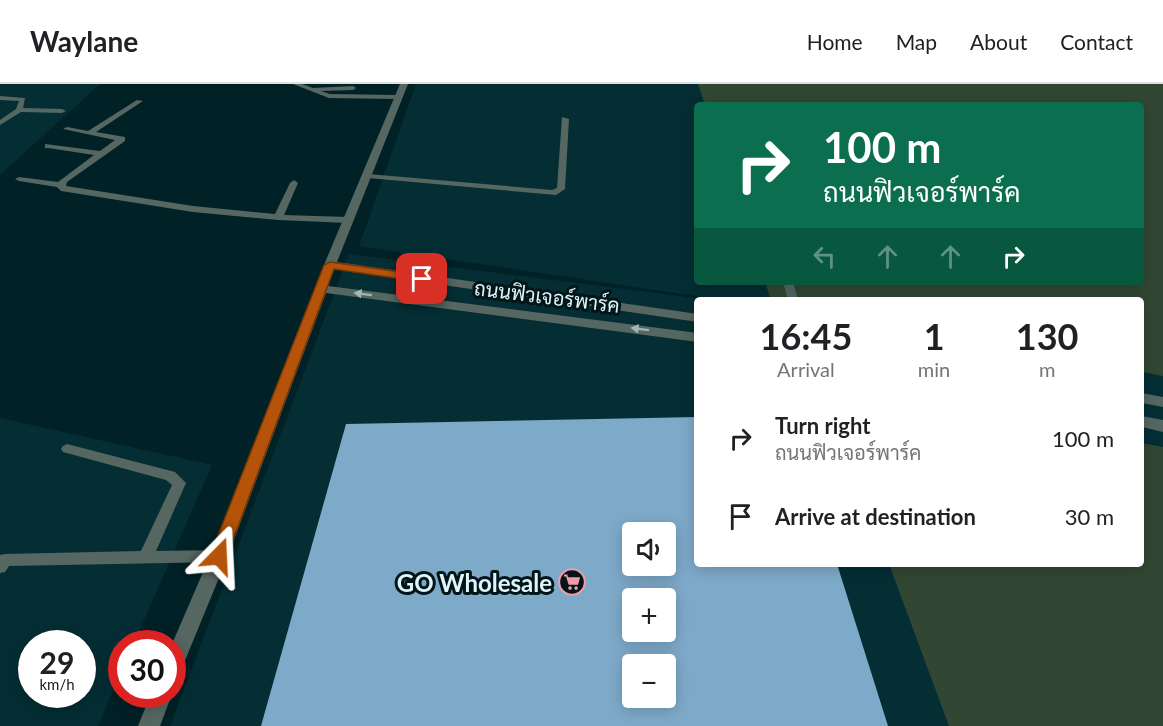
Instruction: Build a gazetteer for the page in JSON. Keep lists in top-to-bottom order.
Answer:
{
  "streets": {
    "street": ["ถนนฟิวเจอร์พาร์ค"]
  },
  "places": {
    "supermarket": ["GO Wholesale"]
  },
  "page": {
    "header": "Waylane",
    "nav": [
      "Home",
      "Map",
      "About",
      "Contact"
    ],
    "turn": ["100 m", "ถนนฟิวเจอร์พาร์ค"],
    "eta": [
      "16:45",
      "Arrival",
      "1",
      "min",
      "130",
      "m"
    ],
    "list": [
      {
        "name": "Turn right",
        "note": "ถนนฟิวเจอร์พาร์ค",
        "value": "100 m"
      },
      {
        "name": "Arrive at destination",
        "value": "30 m"
      }
    ],
    "map_buttons": ["+", "−"],
    "speed": "29 km/h",
    "limit": "30"
  }
}
